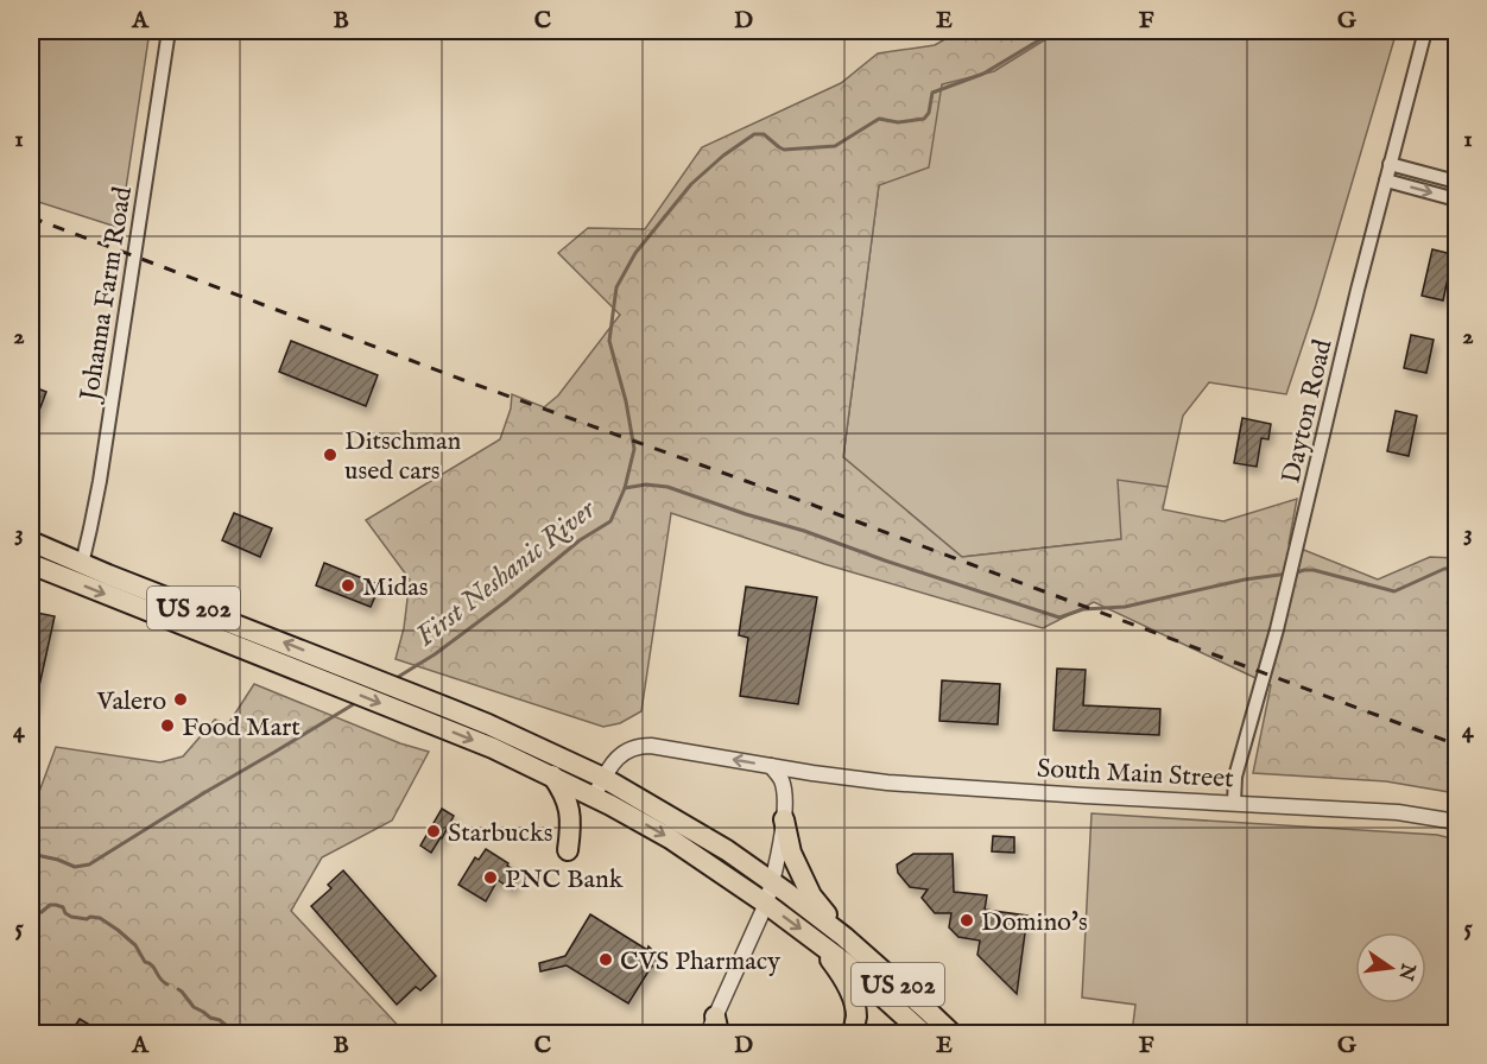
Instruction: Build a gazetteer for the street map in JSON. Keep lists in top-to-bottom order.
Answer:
{
  "streets": {
    "highway": ["US 202"],
    "street": ["Johanna Farm Road", "Dayton Road", "South Main Street"]
  },
  "crossings": [
    ["Johanna Farm Road", "US 202"],
    ["Dayton Road", "South Main Street"],
    ["US 202", "South Main Street"]
  ],
  "water": ["First Neshanic River"],
  "places": [
    "Ditschman used cars",
    "Midas",
    "Valero",
    "Food Mart",
    "Starbucks",
    "PNC Bank",
    "Domino's",
    "CVS Pharmacy"
  ],
  "north": "right",
  "grid": {
    "columns": [
      "A",
      "B",
      "C",
      "D",
      "E",
      "F",
      "G"
    ],
    "rows": [
      "1",
      "2",
      "3",
      "4",
      "5"
    ]
  }
}
